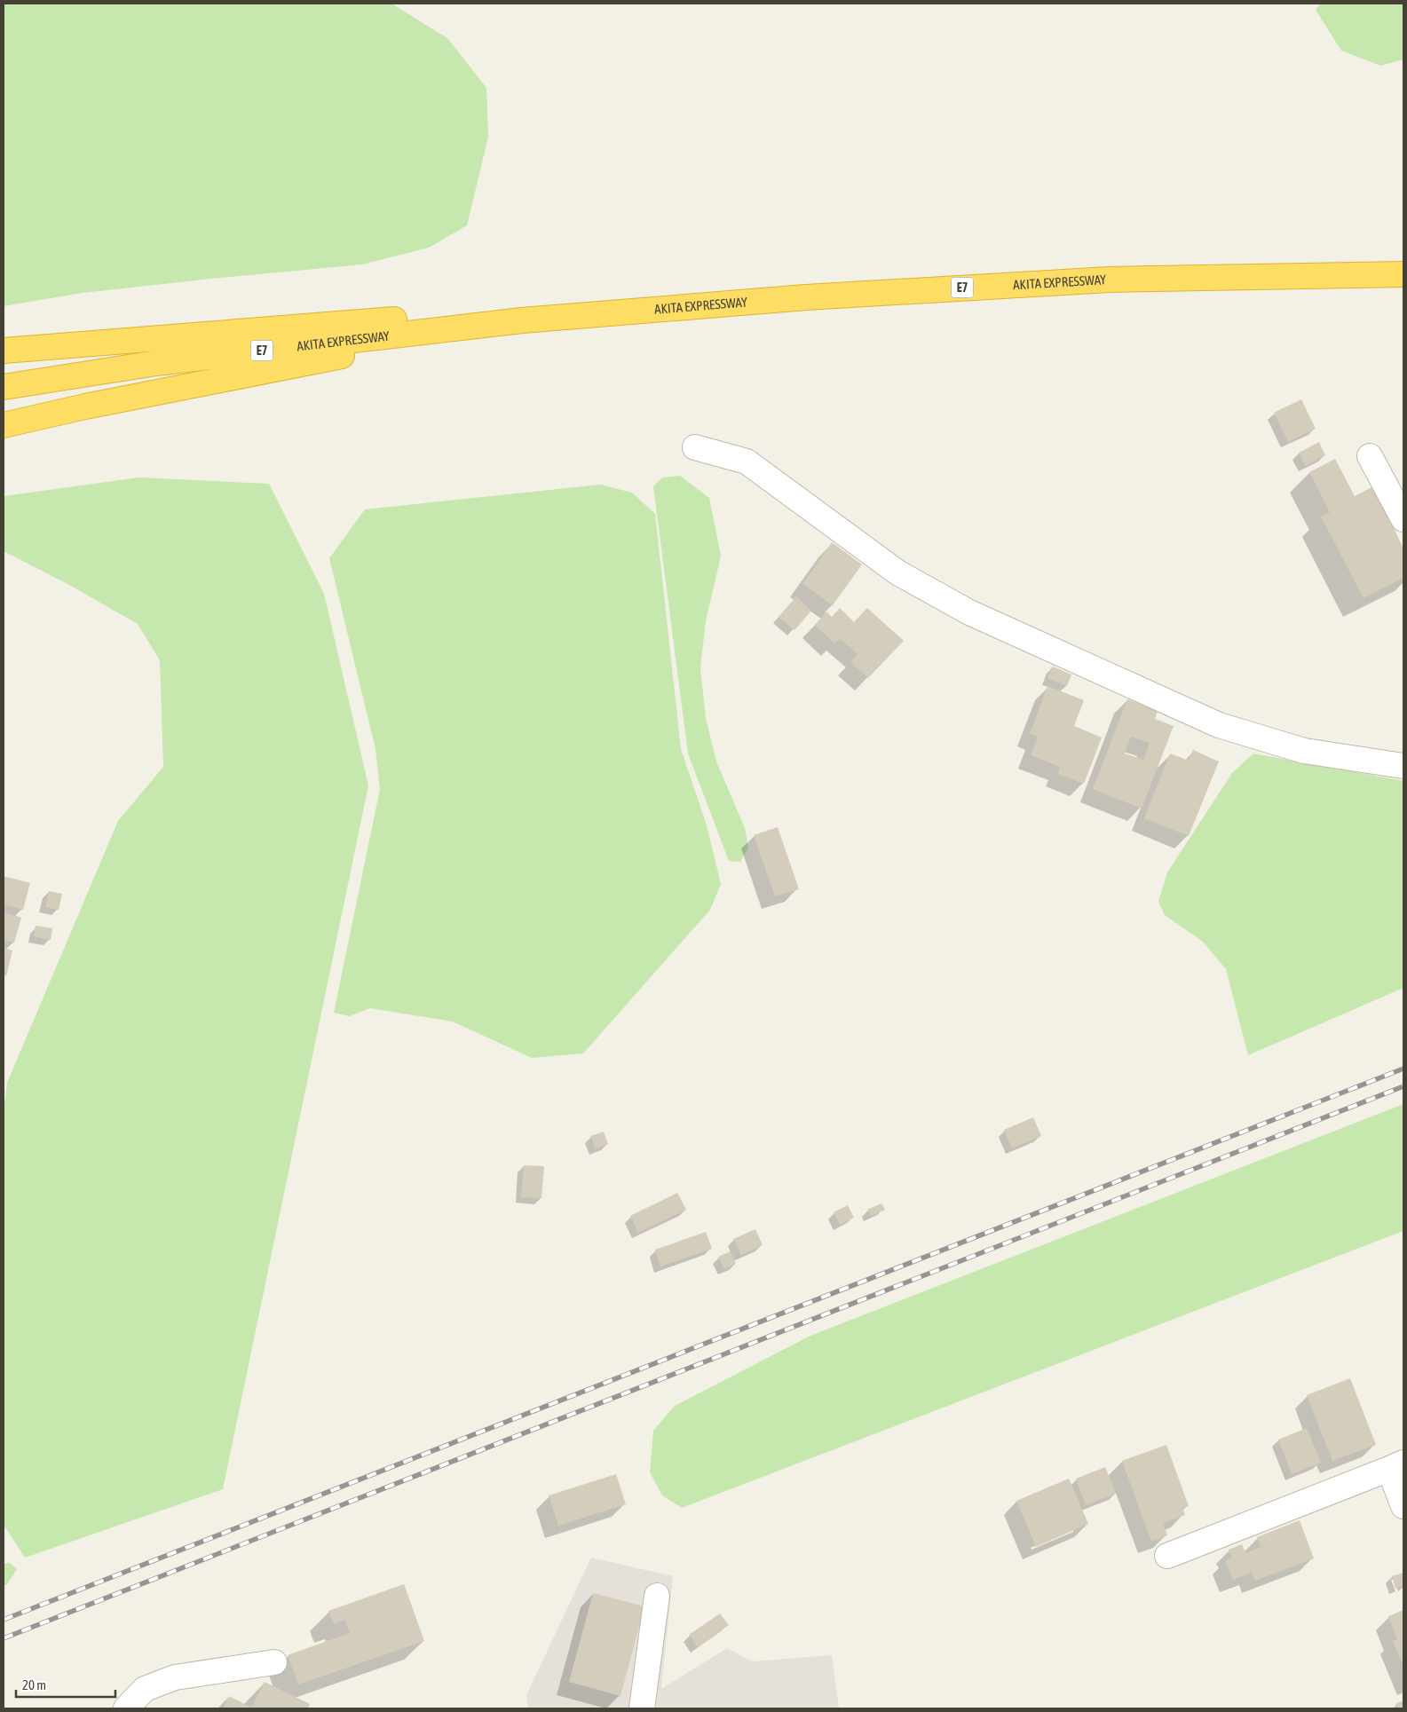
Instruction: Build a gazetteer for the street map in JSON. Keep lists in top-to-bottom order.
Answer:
{
  "streets": {
    "highway": ["AKITA EXPRESSWAY", "E7"]
  },
  "scale_bar": "20 m"
}
